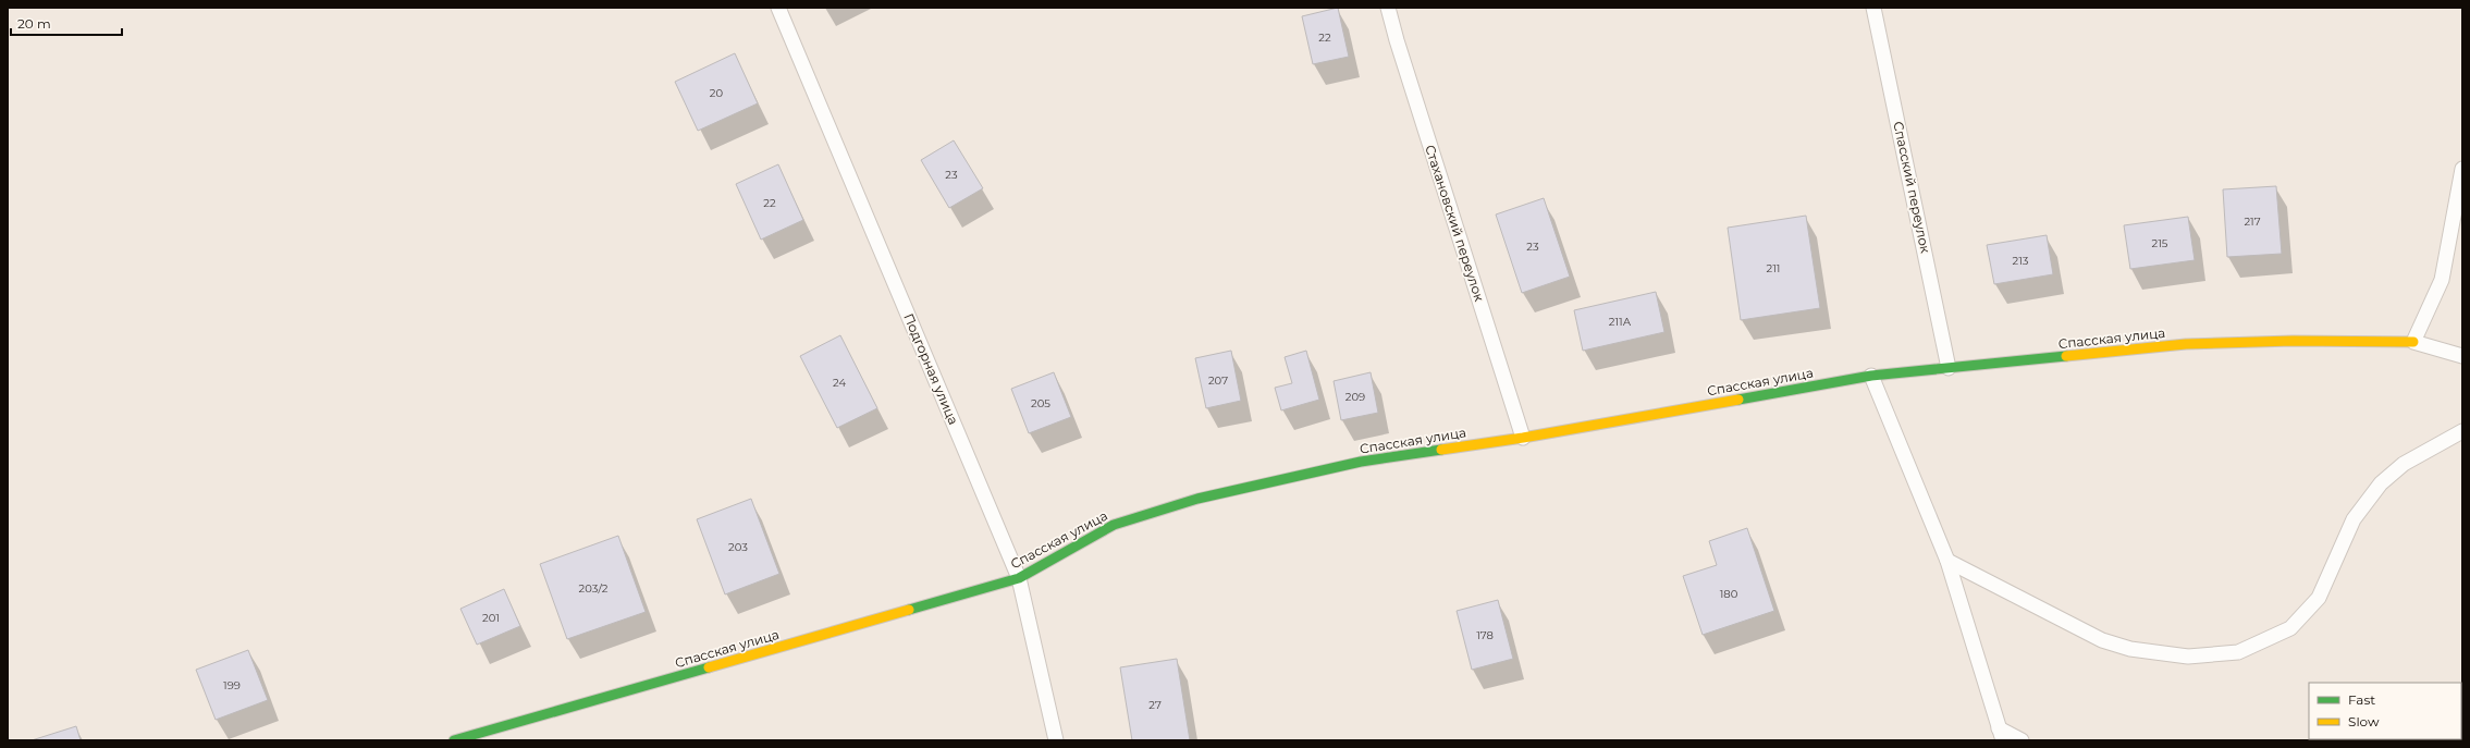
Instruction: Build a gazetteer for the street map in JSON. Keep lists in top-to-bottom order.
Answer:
{
  "streets": {
    "street": ["Спасская улица"],
    "lane": ["Спасский переулок", "Стахановский переулок", "Подгорная улица"]
  },
  "crossings": [
    ["Спасский переулок", "Спасская улица"],
    ["Стахановский переулок", "Спасская улица"],
    ["Спасская улица", "Подгорная улица"]
  ],
  "house_numbers": [
    "22",
    "20",
    "23",
    "22",
    "217",
    "215",
    "23",
    "213",
    "211",
    "211А",
    "207",
    "24",
    "209",
    "205",
    "203",
    "203/2",
    "180",
    "201",
    "178",
    "199",
    "27"
  ],
  "legend": ["Fast", "Slow"],
  "scale_bar": "20 m"
}
